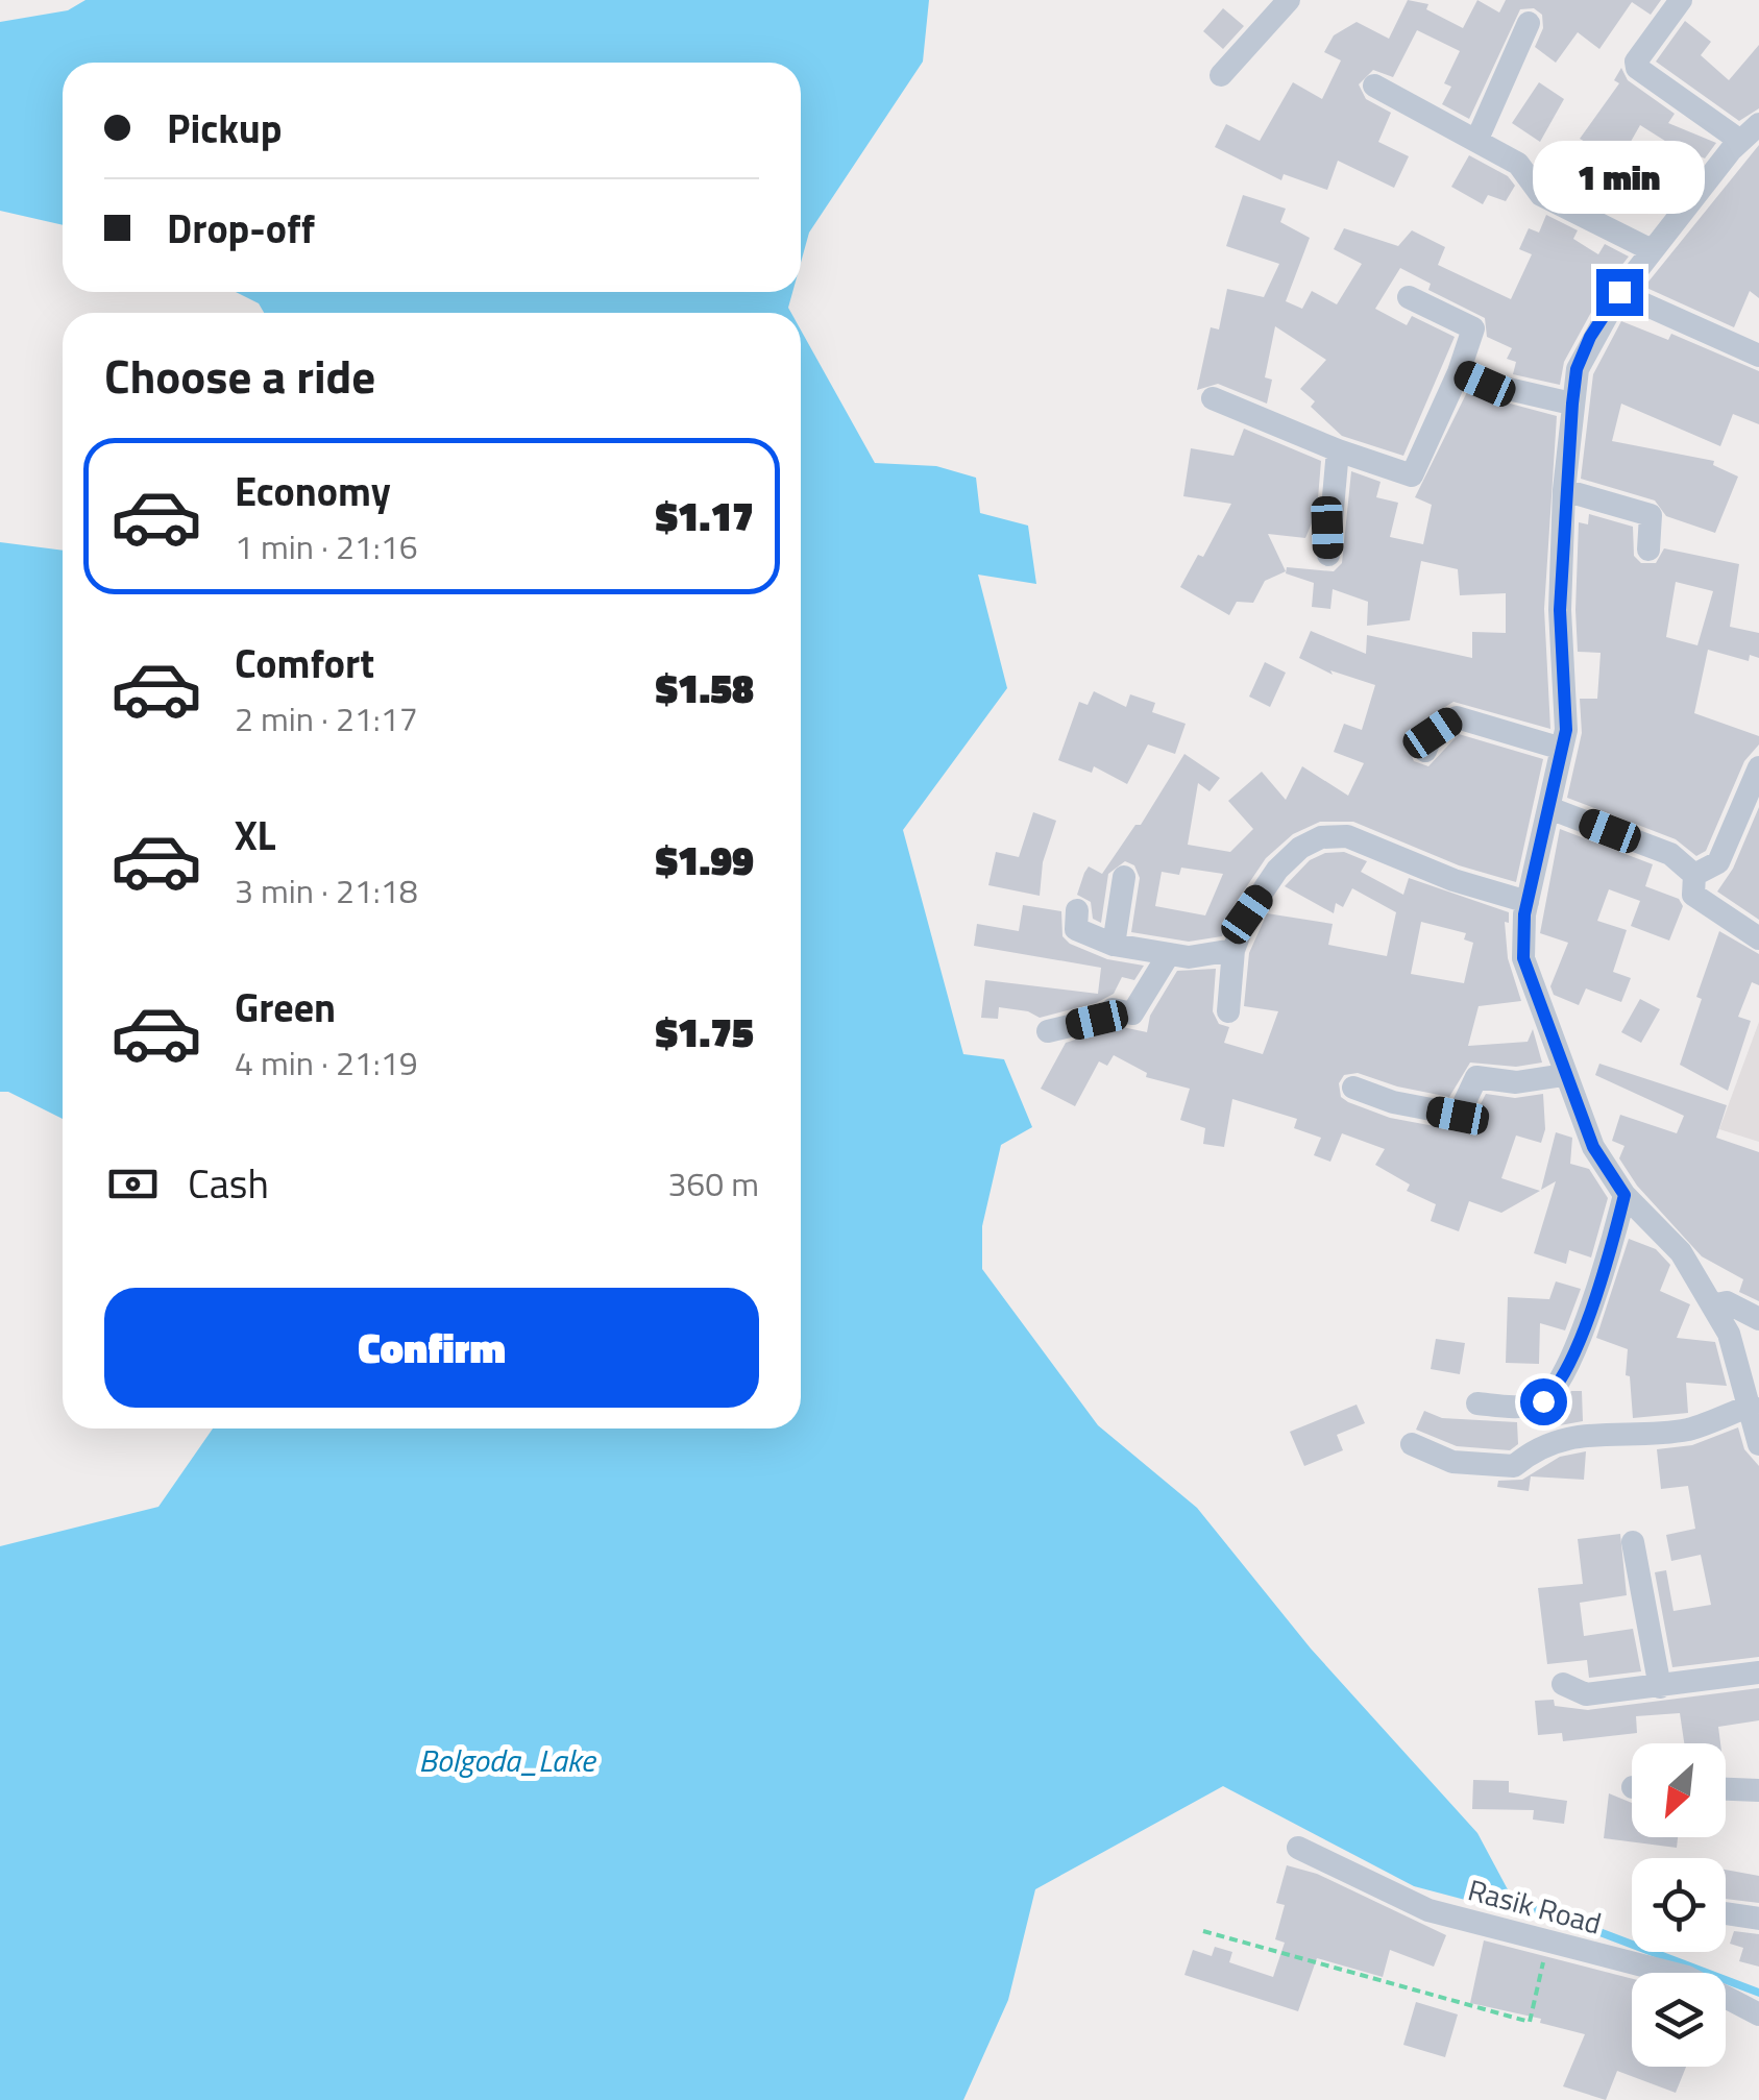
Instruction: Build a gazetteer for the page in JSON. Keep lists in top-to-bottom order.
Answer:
{
  "streets": {
    "street": ["Rasik Road"]
  },
  "water": ["Bolgoda_Lake"],
  "north": "bottom left",
  "page": {
    "banner": ["Pickup", "Drop-off"],
    "bubble": "1 min",
    "heading": "Choose a ride",
    "list": [
      {
        "name": "Economy",
        "note": "1 min · 21:16",
        "value": "$1.17"
      },
      {
        "name": "Comfort",
        "note": "2 min · 21:17",
        "value": "$1.58"
      },
      {
        "name": "XL",
        "note": "3 min · 21:18",
        "value": "$1.99"
      },
      {
        "name": "Green",
        "note": "4 min · 21:19",
        "value": "$1.75"
      }
    ],
    "pay": ["Cash", "360 m"],
    "buttons": "Confirm"
  }
}
